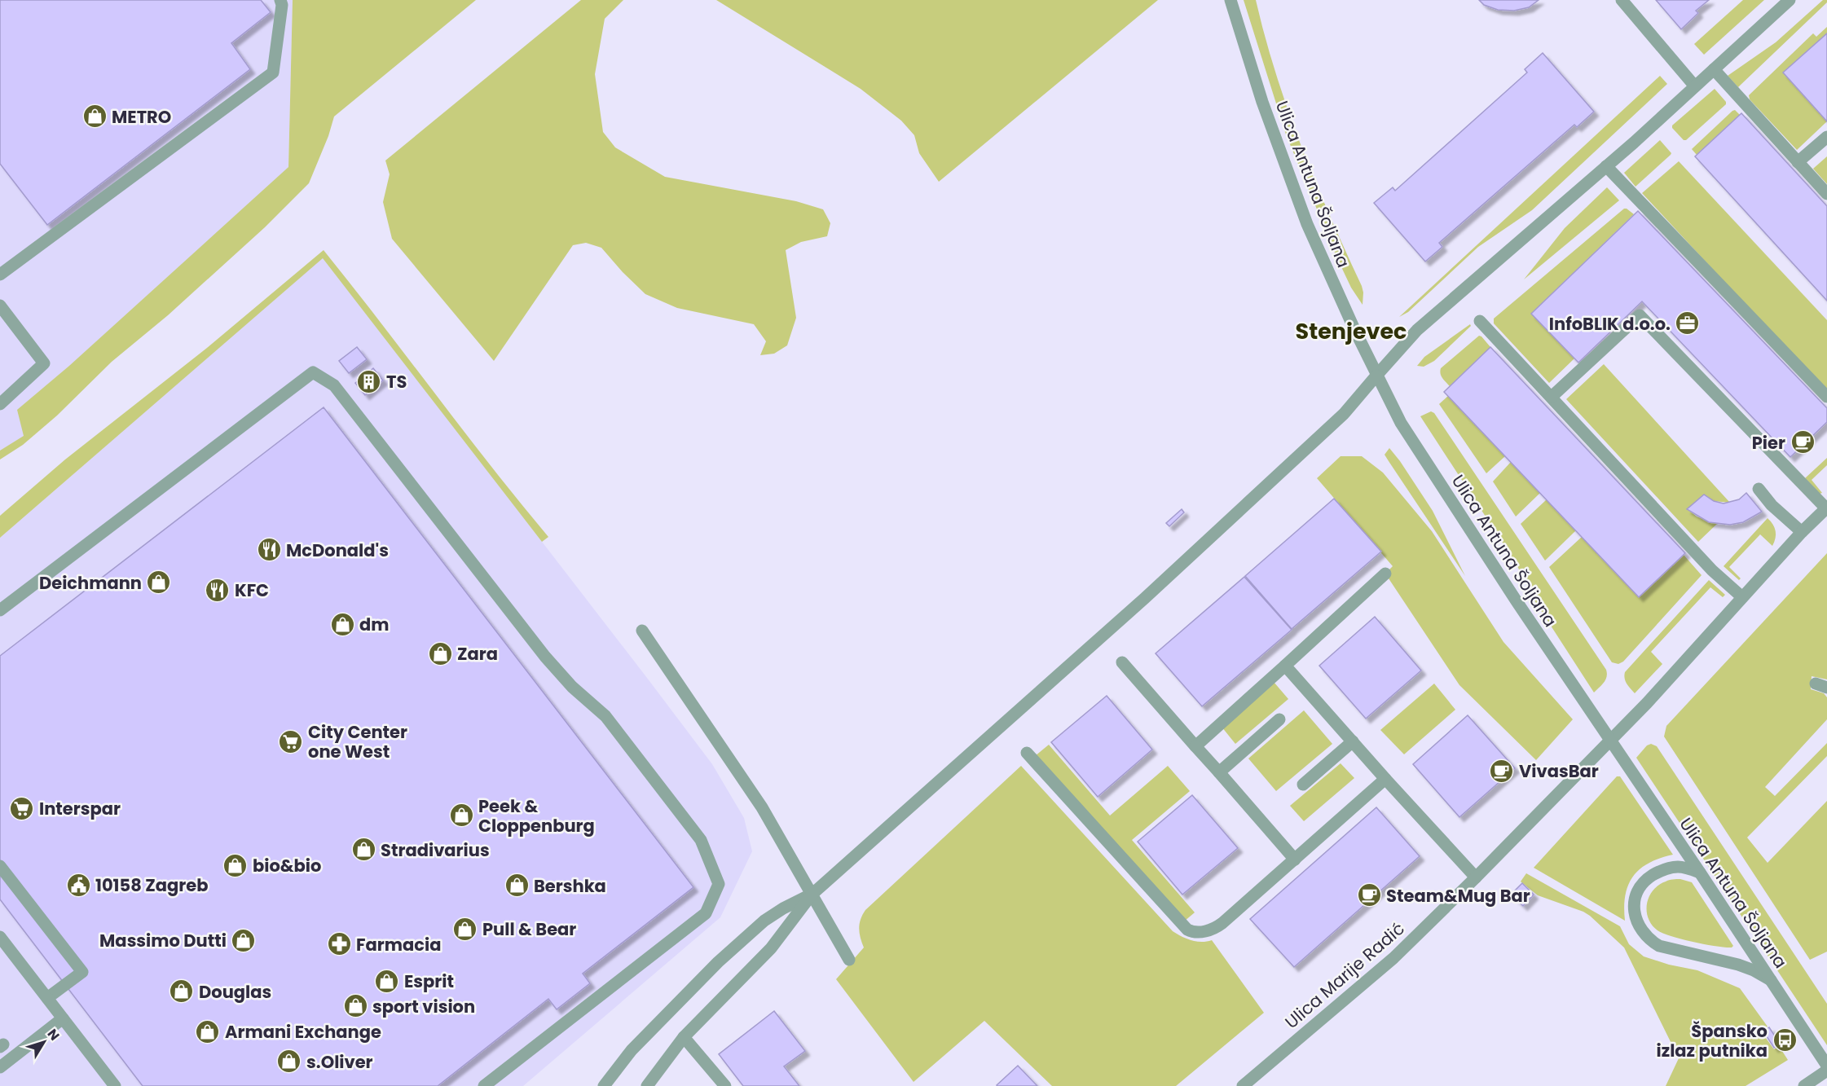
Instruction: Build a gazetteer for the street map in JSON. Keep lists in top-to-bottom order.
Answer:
{
  "streets": {
    "street": ["Ulica Antuna Šoljana", "Ulica Marije Radić"]
  },
  "crossings": [
    ["Ulica Antuna Šoljana", "Ulica Marije Radić"]
  ],
  "districts": ["Stenjevec"],
  "places": {
    "shop": [
      "METRO",
      "Deichmann",
      "dm",
      "Zara",
      "Peek & Cloppenburg",
      "Stradivarius",
      "bio&bio",
      "Bershka",
      "Pull & Bear",
      "Massimo Dutti",
      "Esprit",
      "Douglas",
      "sport vision",
      "Armani Exchange",
      "s.Oliver"
    ],
    "office": ["InfoBLIK d.o.o."],
    "building": ["TS"],
    "cafe": ["Pier", "VivasBar", "Steam&Mug Bar"],
    "restaurant": ["McDonald's", "KFC"],
    "supermarket": ["City Center one West", "Interspar"],
    "public building": ["10158 Zagreb"],
    "pharmacy": ["Farmacia"],
    "bus stop": ["Špansko izlaz putnika"]
  },
  "north": "top right"
}
